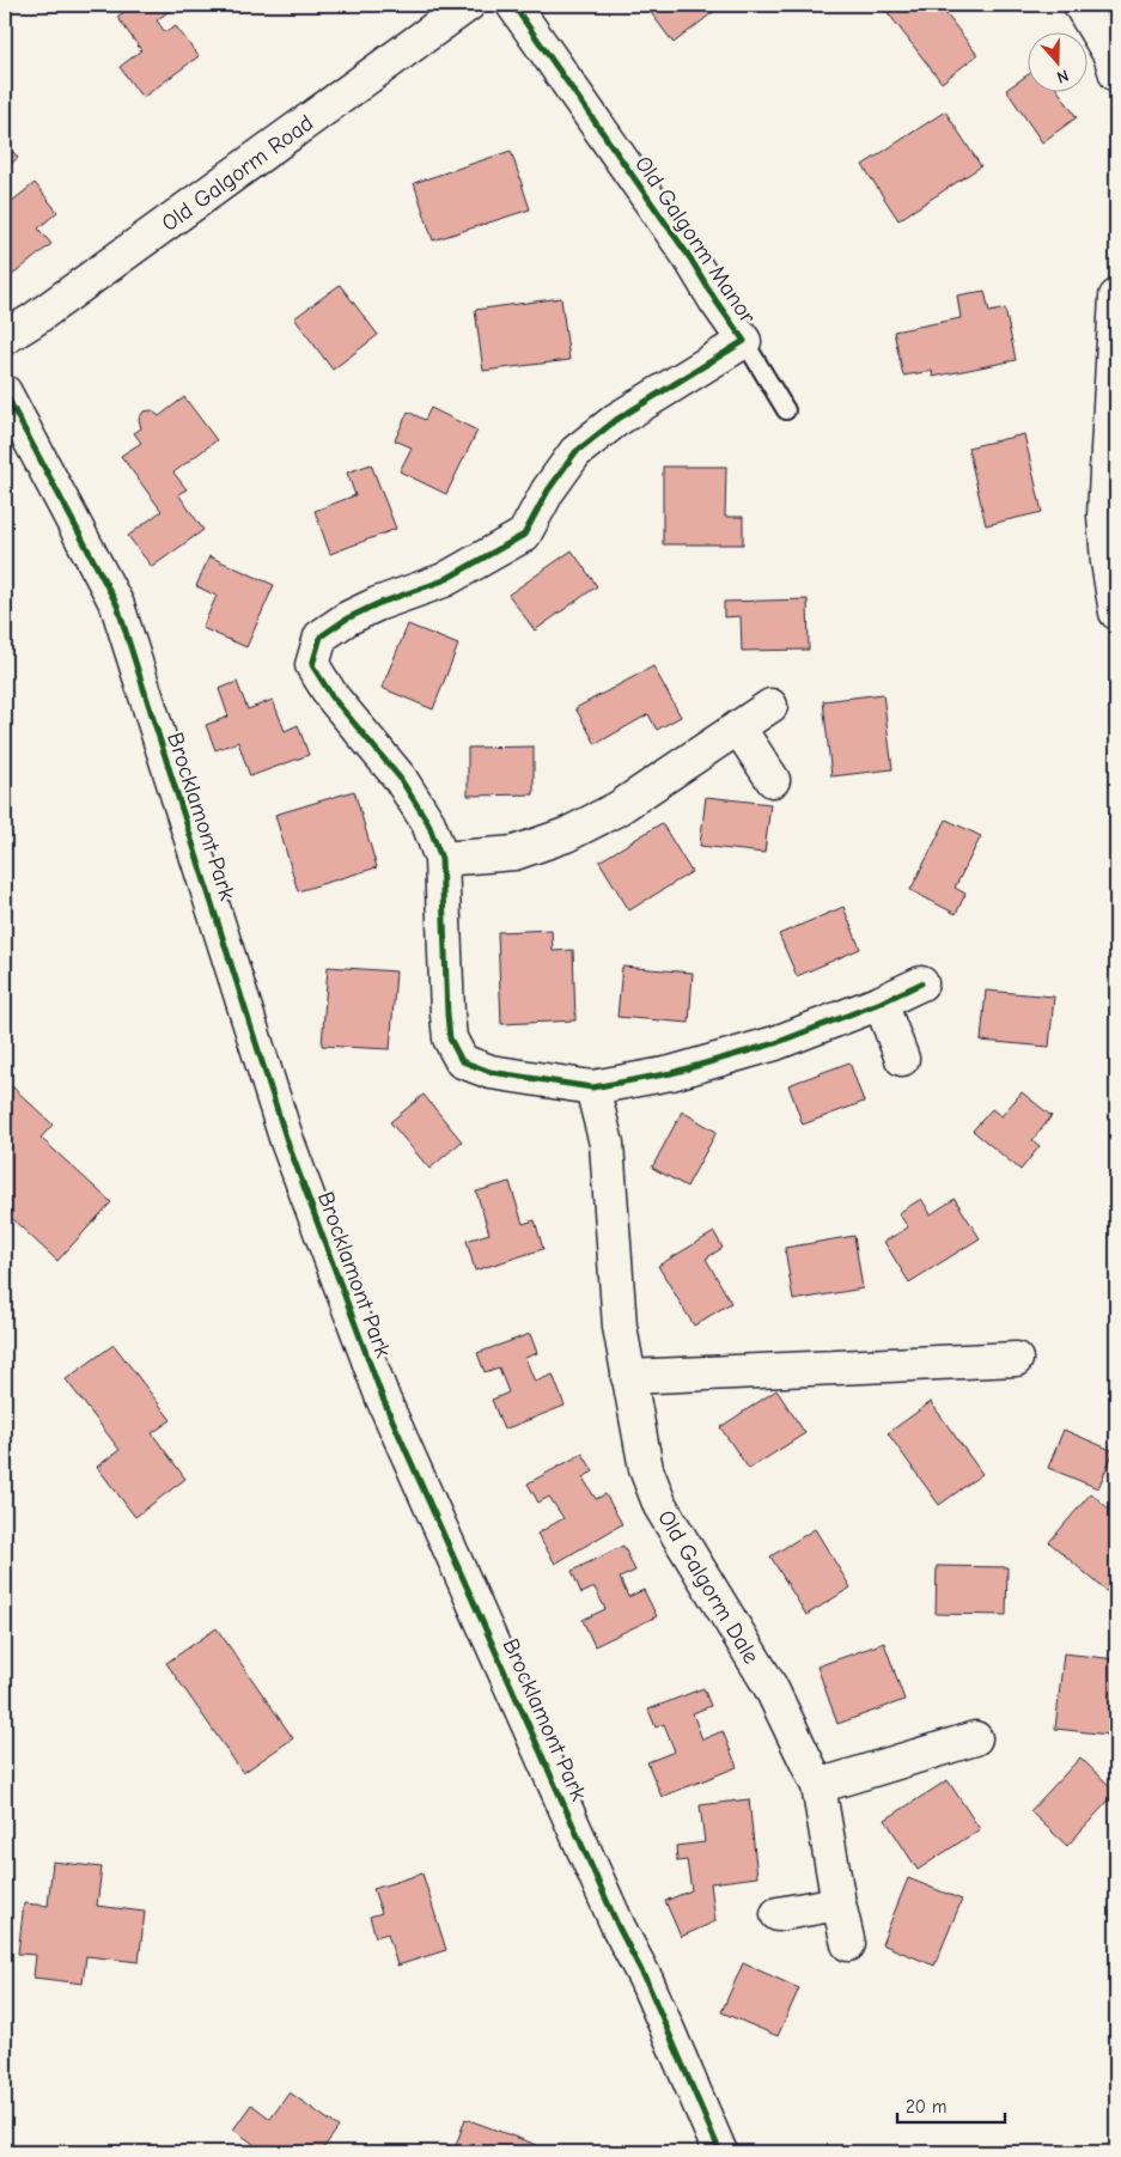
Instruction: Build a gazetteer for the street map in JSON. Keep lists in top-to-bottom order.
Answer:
{
  "streets": {
    "street": [
      "Old Galgorm Road",
      "Old Galgorm Manor",
      "Brocklamont Park",
      "Old Galgorm Dale"
    ]
  },
  "crossings": [
    ["Old Galgorm Manor", "Old Galgorm Dale"]
  ],
  "scale_bar": "20 m",
  "north": "bottom"
}
